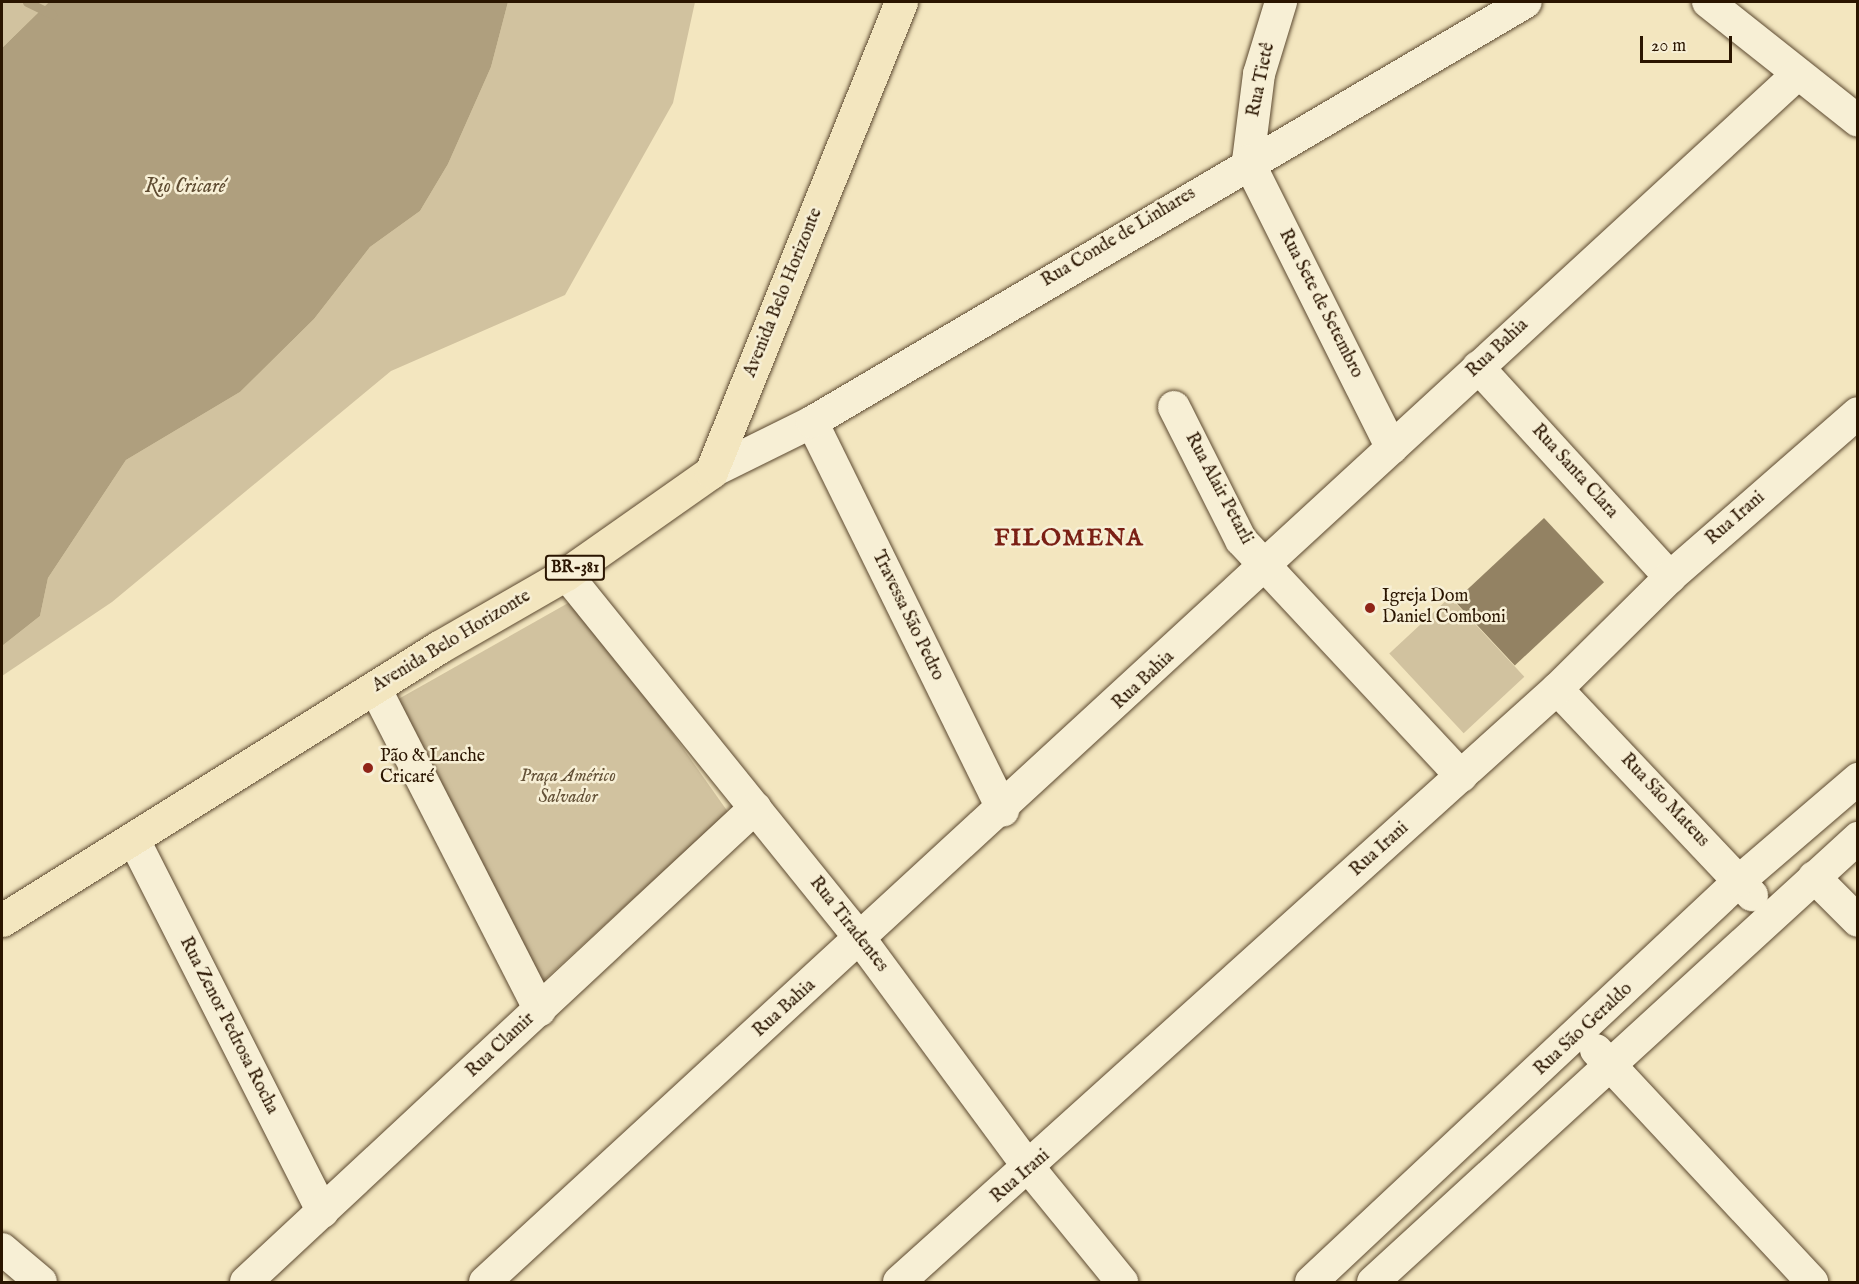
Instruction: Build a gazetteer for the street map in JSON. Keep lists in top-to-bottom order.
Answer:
{
  "streets": {
    "main road": ["Avenida Belo Horizonte", "BR-381"],
    "street": [
      "Rua Tietê",
      "Rua Conde de Linhares",
      "Rua Sete de Setembro",
      "Rua Bahia",
      "Rua Santa Clara",
      "Rua Alair Petarli",
      "Rua Irani",
      "Travessa São Pedro",
      "Rua São Mateus",
      "Rua Tiradentes",
      "Rua Zenor Pedrosa Rocha",
      "Rua São Geraldo",
      "Rua Clamir"
    ]
  },
  "crossings": [
    ["Rua Tietê", "Rua Conde de Linhares"],
    ["Rua Tietê", "Rua Sete de Setembro"],
    ["Rua Conde de Linhares", "Avenida Belo Horizonte"],
    ["Rua Conde de Linhares", "Rua Sete de Setembro"],
    ["Rua Conde de Linhares", "Travessa São Pedro"],
    ["Avenida Belo Horizonte", "Rua Tiradentes"],
    ["Avenida Belo Horizonte", "Rua Zenor Pedrosa Rocha"],
    ["Rua Sete de Setembro", "Rua Bahia"],
    ["Rua Bahia", "Rua Santa Clara"],
    ["Rua Bahia", "Rua Alair Petarli"],
    ["Rua Bahia", "Travessa São Pedro"],
    ["Rua Bahia", "Rua Tiradentes"],
    ["Rua Santa Clara", "Rua Irani"],
    ["Rua Irani", "Rua São Mateus"],
    ["Rua Irani", "Rua Tiradentes"],
    ["Rua São Mateus", "Rua São Geraldo"],
    ["Rua Tiradentes", "Rua Clamir"],
    ["Rua Zenor Pedrosa Rocha", "Rua Clamir"]
  ],
  "districts": ["FILOMENA"],
  "water": ["Rio Cricaré"],
  "parks": ["Praça Américo Salvador"],
  "places": ["Igreja Dom Daniel Comboni", "Pão & Lanche Cricaré"],
  "scale_bar": "20 m"
}
